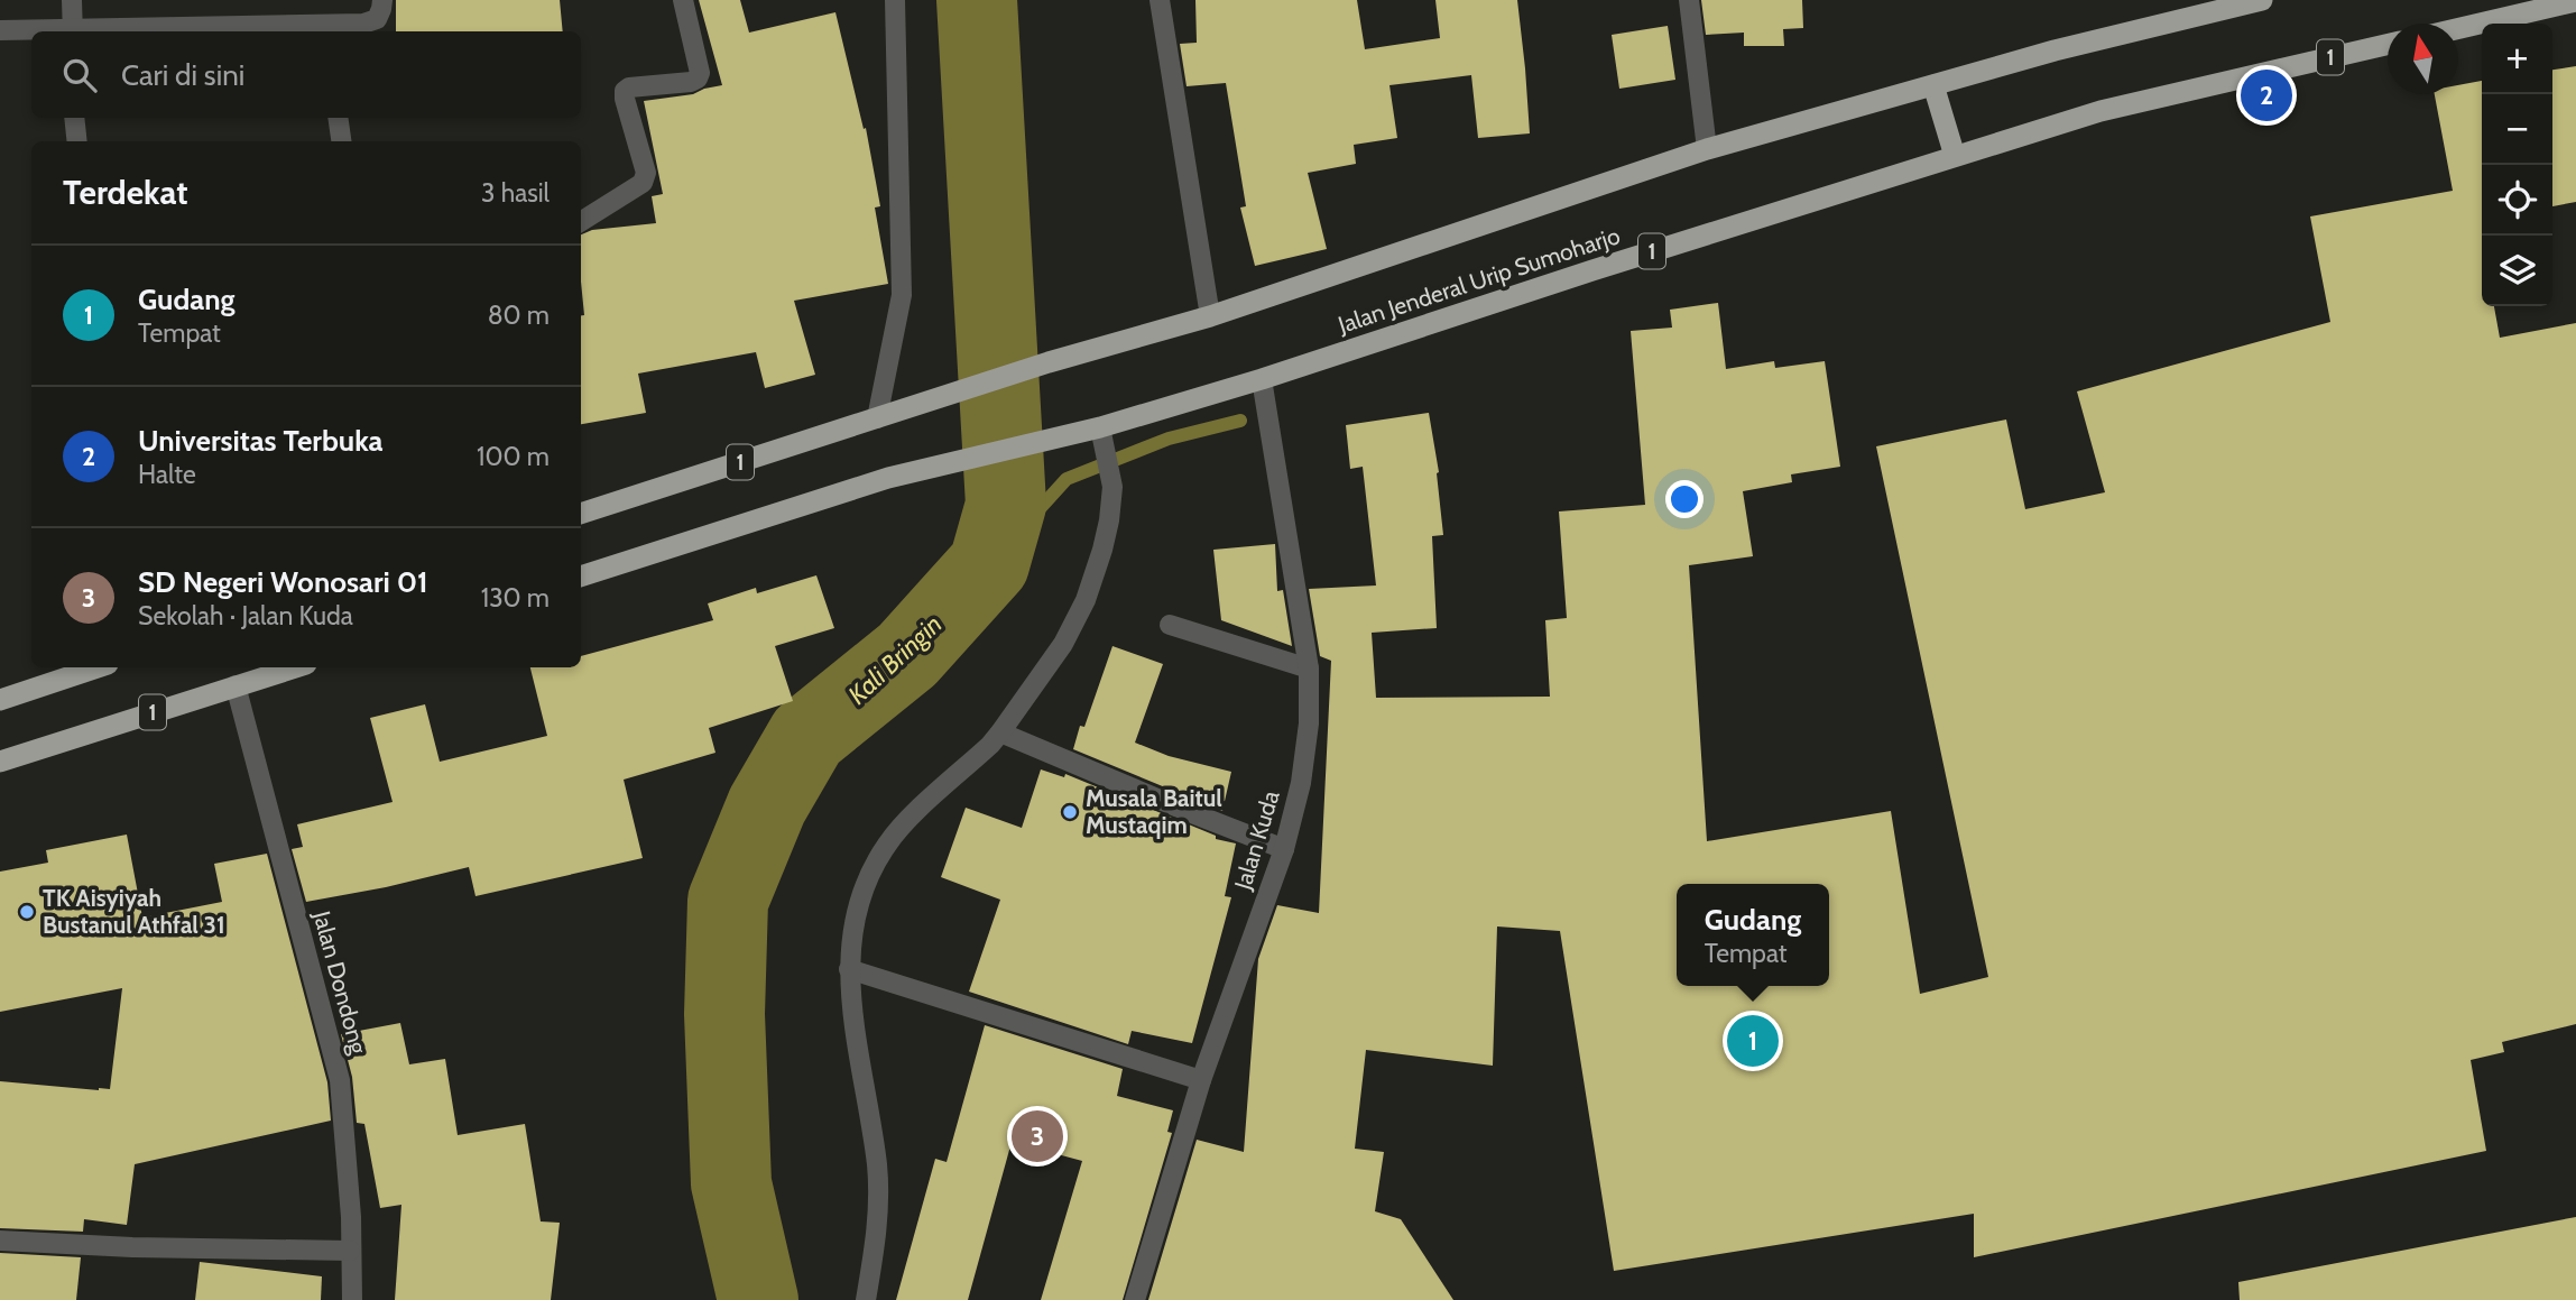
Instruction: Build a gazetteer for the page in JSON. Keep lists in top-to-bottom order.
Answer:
{
  "streets": {
    "highway": ["1", "Jalan Jenderal Urip Sumoharjo"],
    "street": ["Jalan Kuda", "Jalan Dondong"]
  },
  "crossings": [
    ["1", "Jalan Dondong"],
    ["Jalan Jenderal Urip Sumoharjo", "Jalan Kuda"]
  ],
  "water": ["Kali Bringin"],
  "places": ["Musala Baitul Mustaqim", "TK Aisyiyah Bustanul Athfal 31"],
  "north": "top",
  "page": {
    "map_buttons": ["+", "−"],
    "search": "Cari di sini",
    "pins": ["2", "1", "3"],
    "heading": ["Terdekat", "3 hasil"],
    "list": [
      {
        "mark": "1",
        "name": "Gudang",
        "note": "Tempat",
        "value": "80 m"
      },
      {
        "mark": "2",
        "name": "Universitas Terbuka",
        "note": "Halte",
        "value": "100 m"
      },
      {
        "mark": "3",
        "name": "SD Negeri Wonosari 01",
        "note": "Sekolah · Jalan Kuda",
        "value": "130 m"
      }
    ],
    "popup": ["Gudang", "Tempat"]
  }
}
